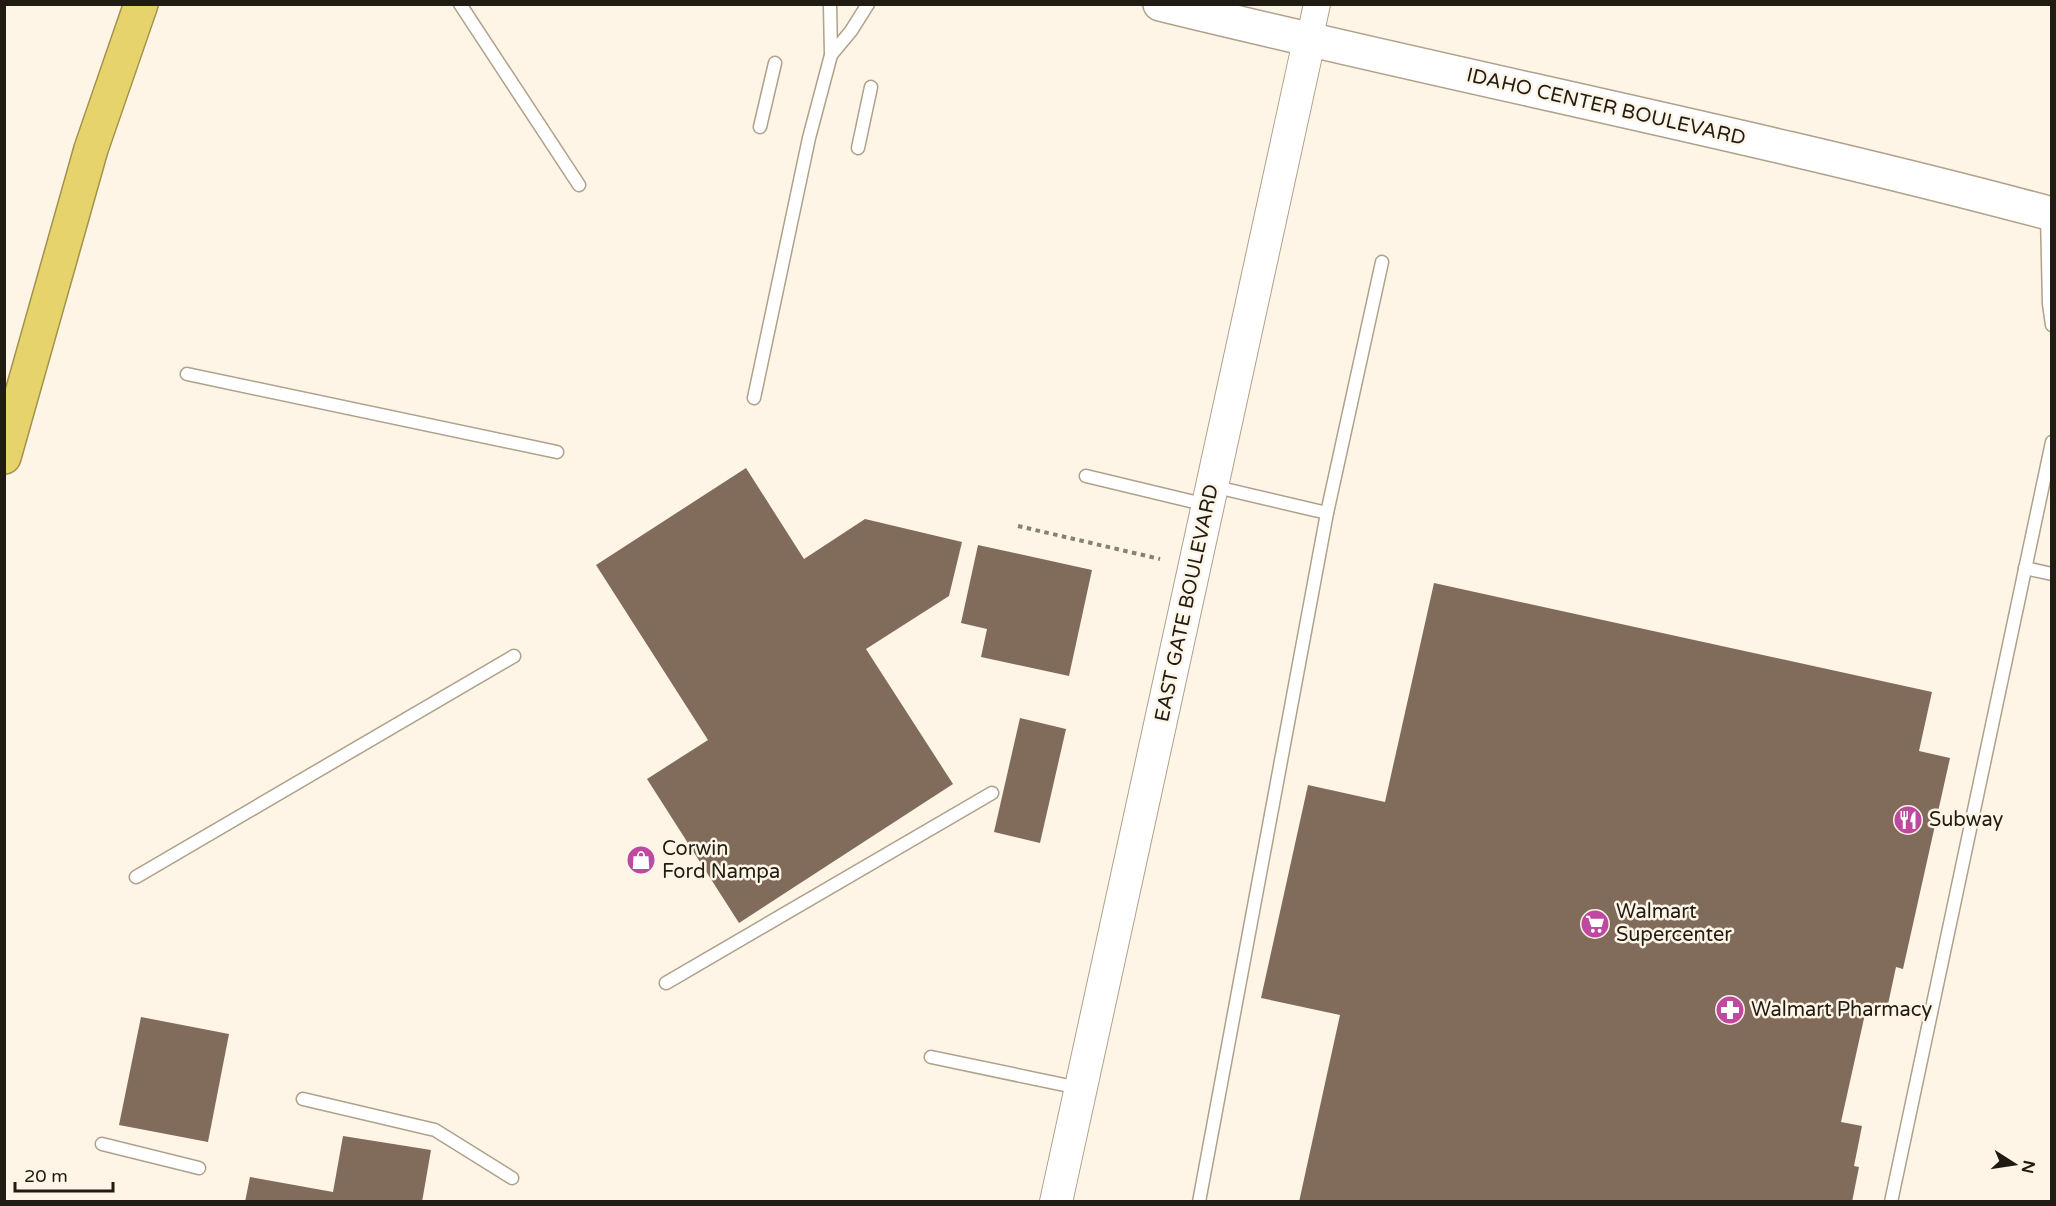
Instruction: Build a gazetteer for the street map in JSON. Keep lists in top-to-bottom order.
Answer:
{
  "streets": {
    "main road": ["IDAHO CENTER BOULEVARD"],
    "street": ["EAST GATE BOULEVARD"]
  },
  "crossings": [
    ["IDAHO CENTER BOULEVARD", "EAST GATE BOULEVARD"]
  ],
  "places": {
    "restaurant": ["Subway"],
    "shop": ["Corwin Ford Nampa"],
    "supermarket": ["Walmart Supercenter"],
    "pharmacy": ["Walmart Pharmacy"]
  },
  "scale_bar": "20 m",
  "north": "right"
}
